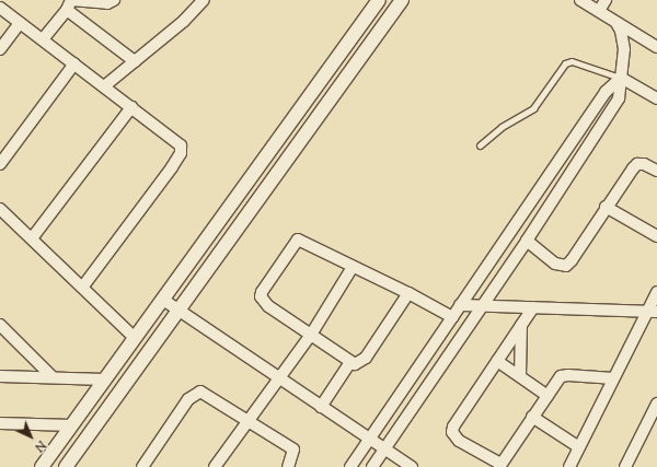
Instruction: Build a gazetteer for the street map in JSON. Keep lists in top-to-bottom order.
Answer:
{
  "north": "bottom right"
}
